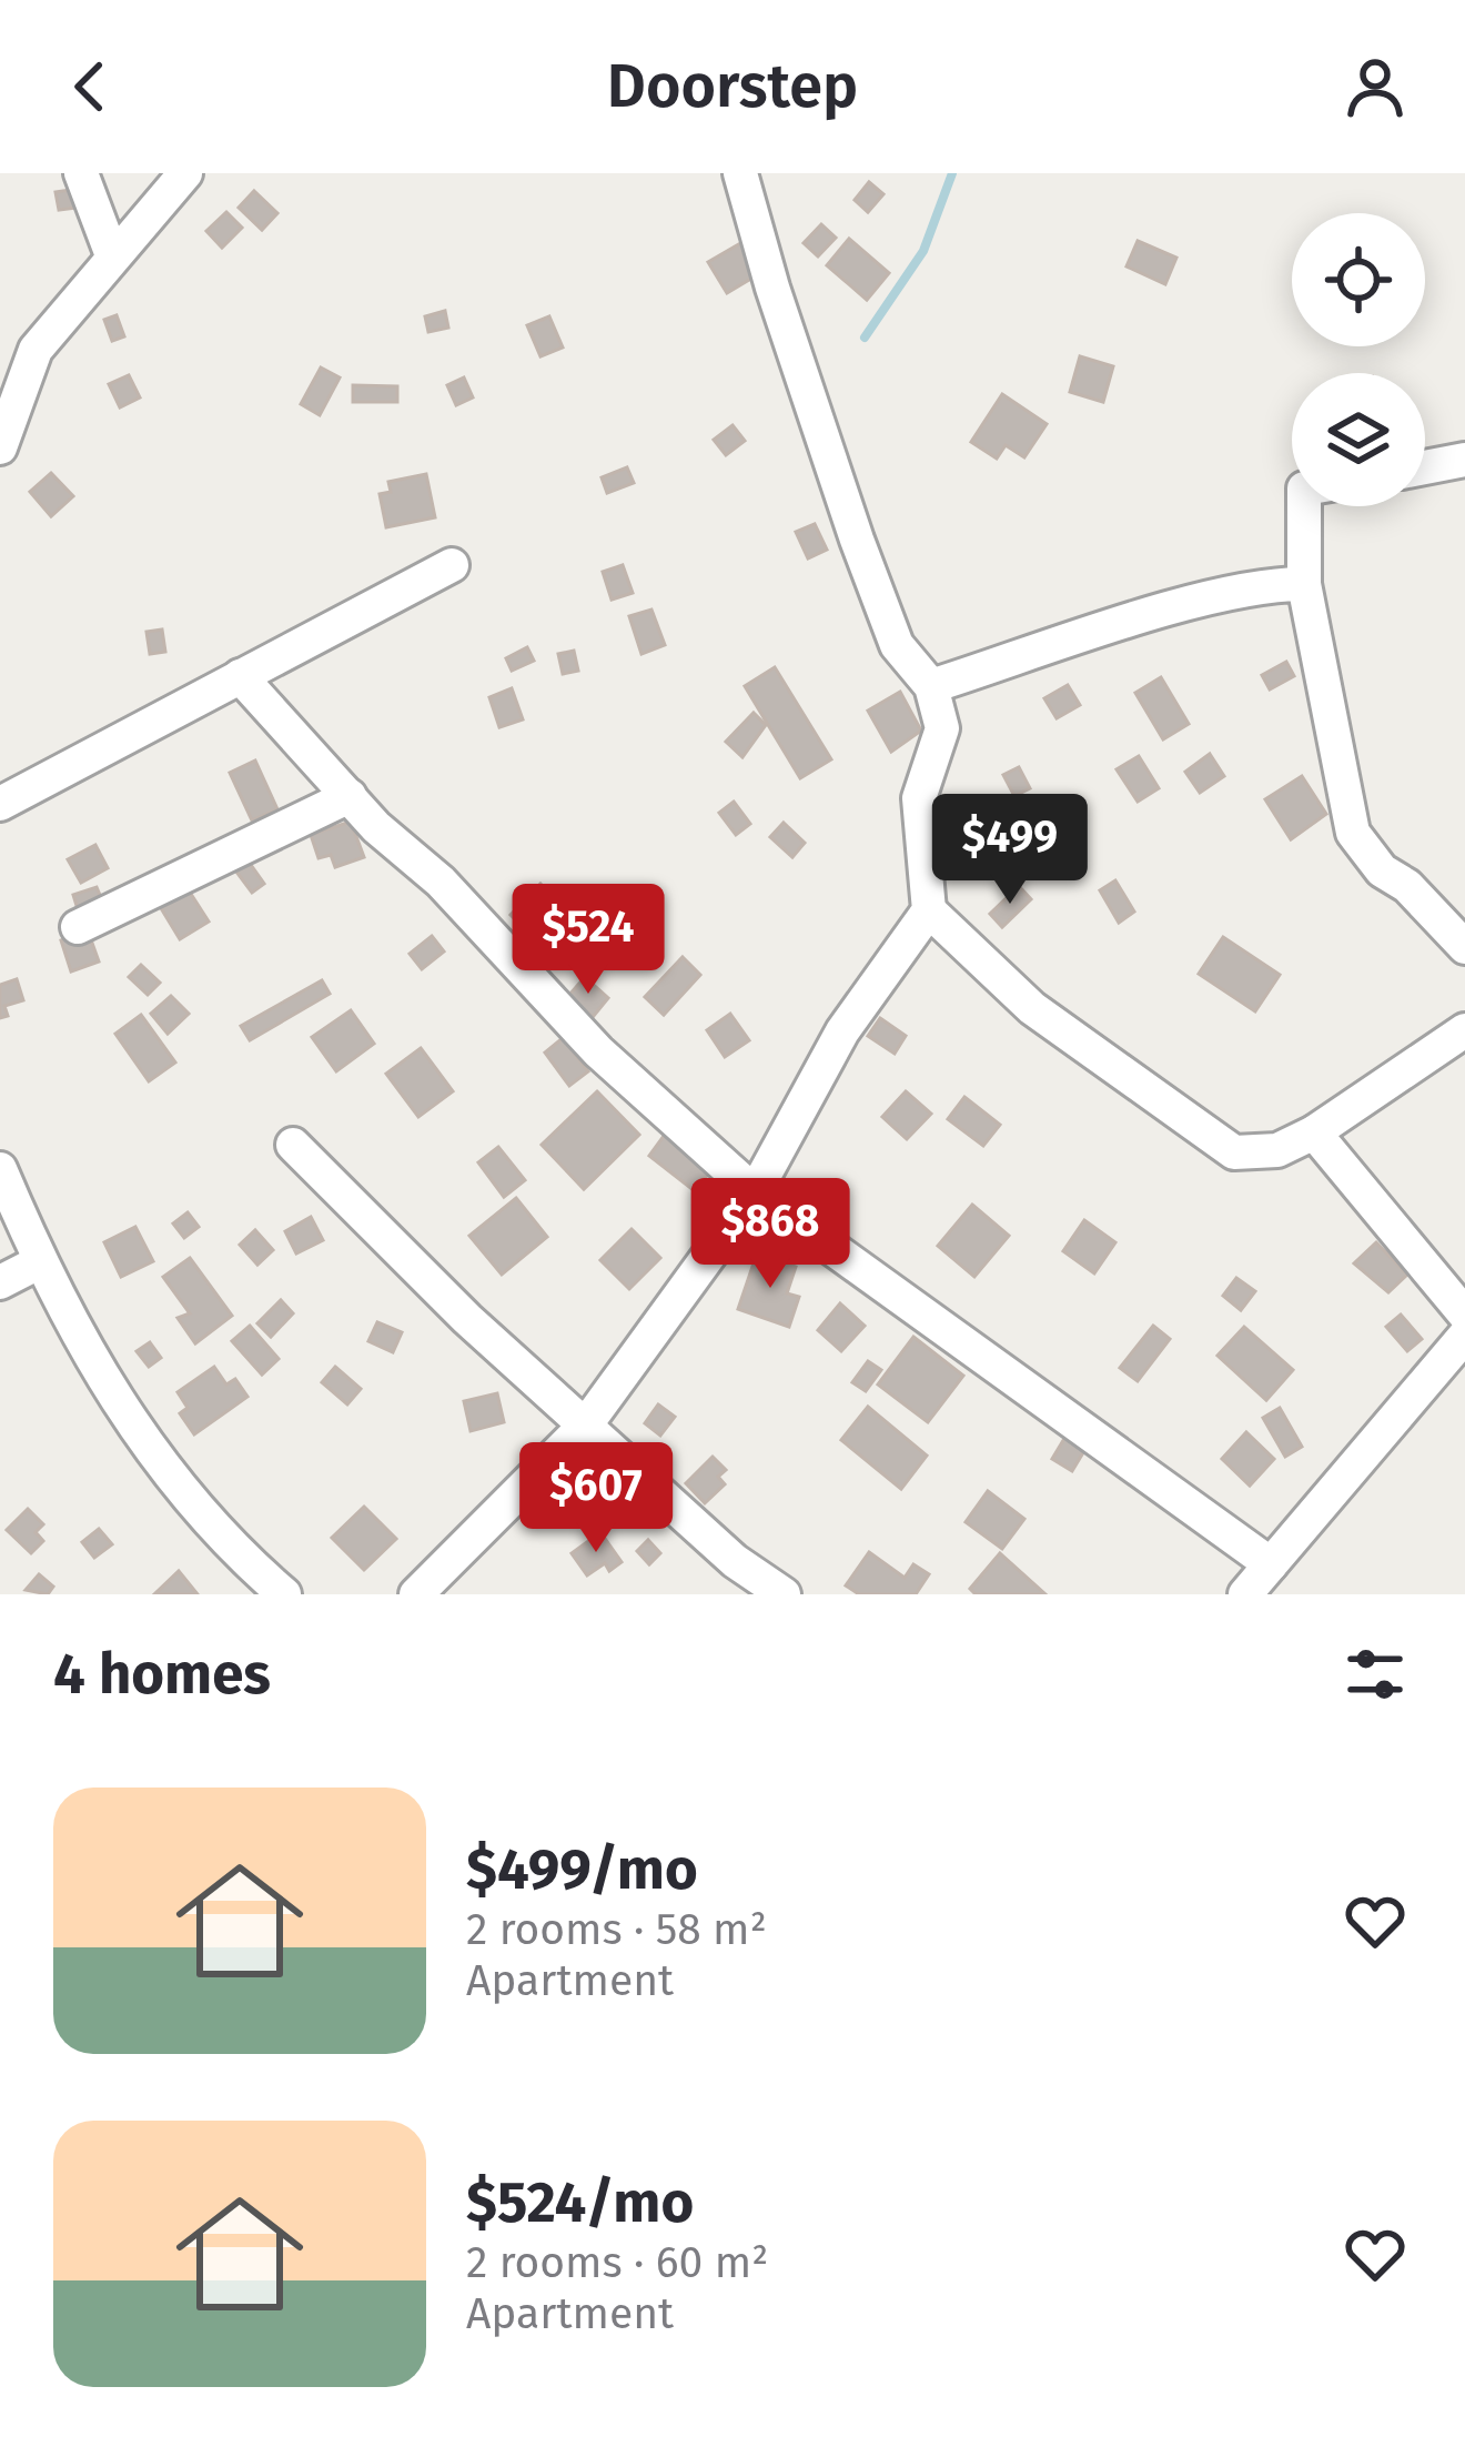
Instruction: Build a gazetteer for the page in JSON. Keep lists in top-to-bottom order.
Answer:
{
  "page": {
    "header": "Doorstep",
    "price": [
      "$499",
      "$524",
      "$868",
      "$607"
    ],
    "heading": "4 homes",
    "list": [
      {
        "name": "$499/mo",
        "note": "2 rooms · 58 m² · Apartment"
      },
      {
        "name": "$524/mo",
        "note": "2 rooms · 60 m² · Apartment"
      }
    ]
  }
}
